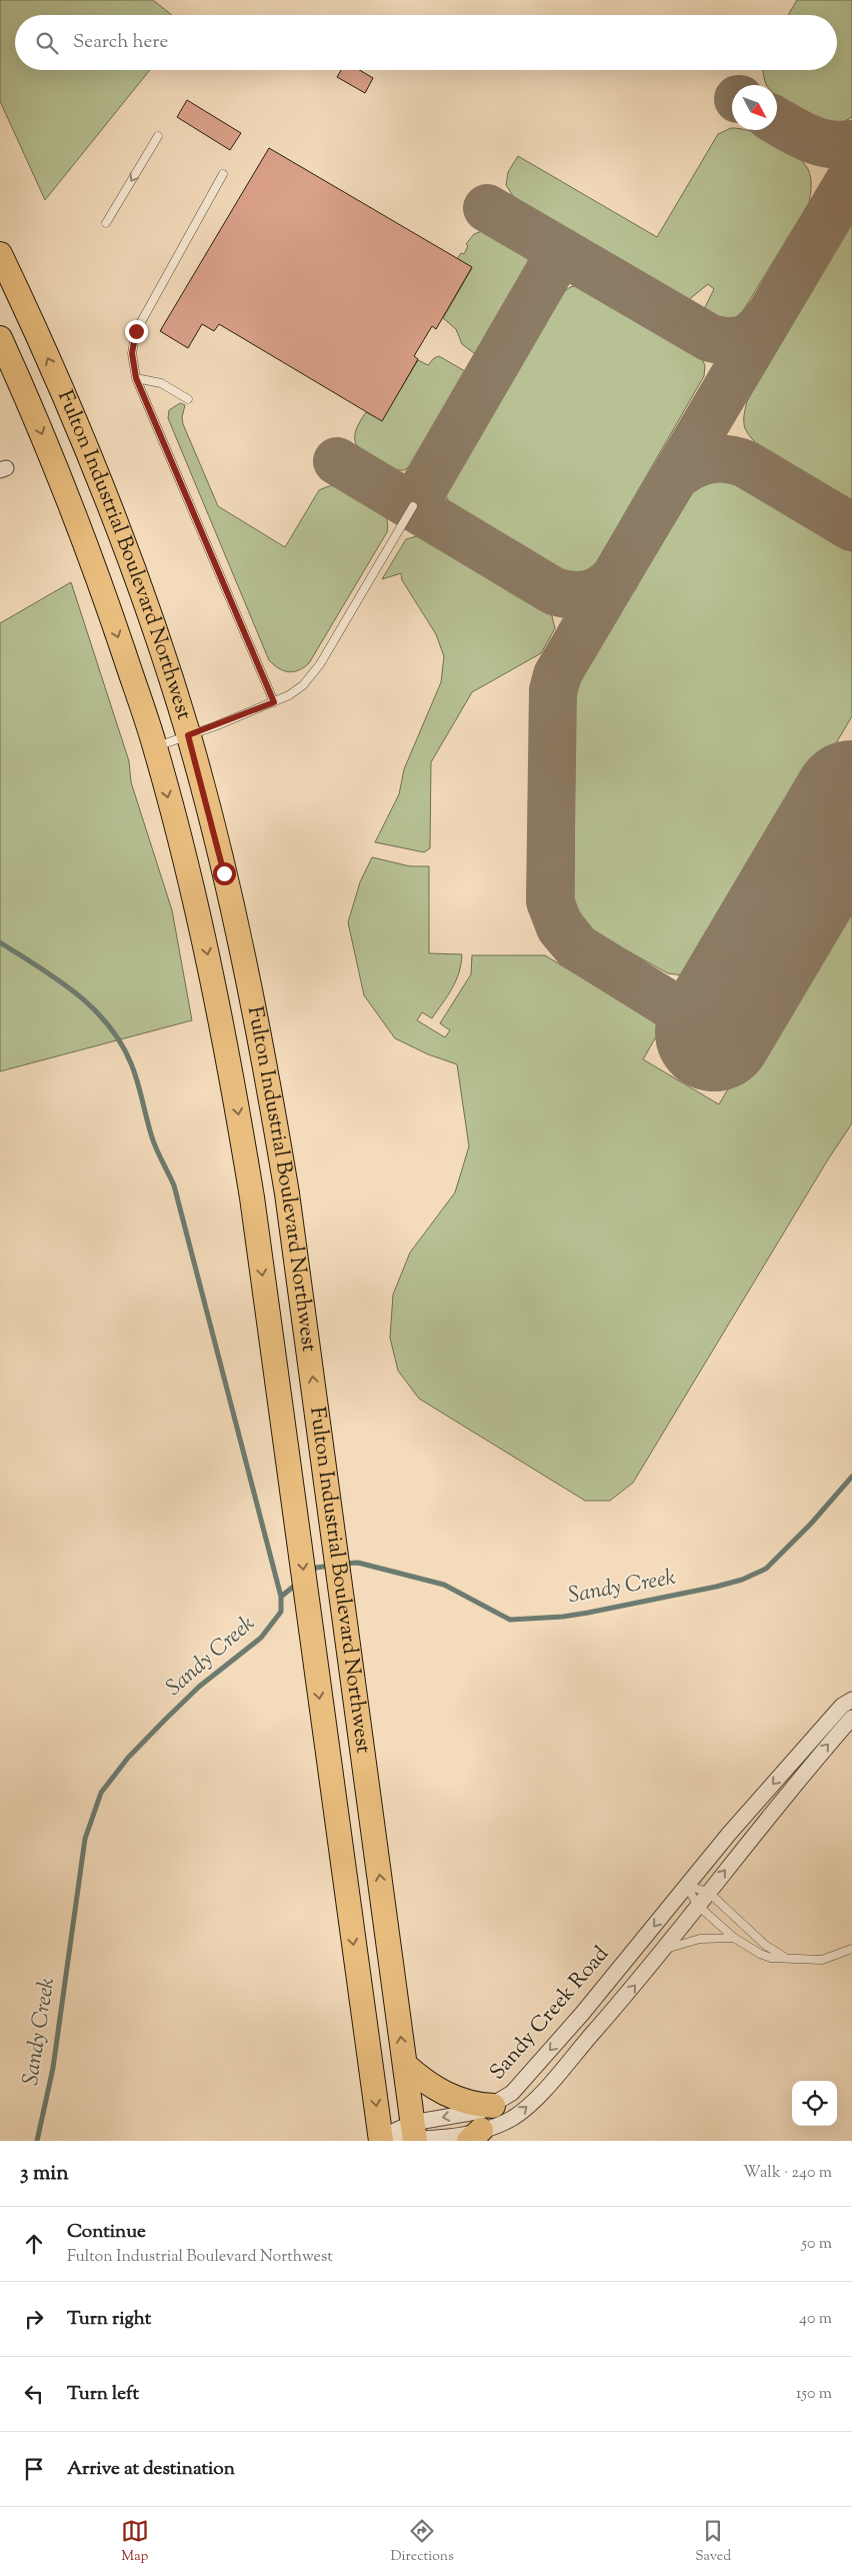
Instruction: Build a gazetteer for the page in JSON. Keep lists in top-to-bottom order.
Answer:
{
  "streets": {
    "main road": ["Fulton Industrial Boulevard Northwest"],
    "street": ["Sandy Creek Road"]
  },
  "crossings": [
    ["Fulton Industrial Boulevard Northwest", "Sandy Creek Road"]
  ],
  "water": ["Sandy Creek"],
  "north": "bottom right",
  "page": {
    "search": "Search here",
    "heading": ["3 min", "Walk · 240 m"],
    "list": [
      ["Continue", "Fulton Industrial Boulevard Northwest", "50 m"],
      ["Turn right", "40 m"],
      ["Turn left", "150 m"],
      "Arrive at destination"
    ],
    "nav": ["Map", "Directions", "Saved"]
  }
}
